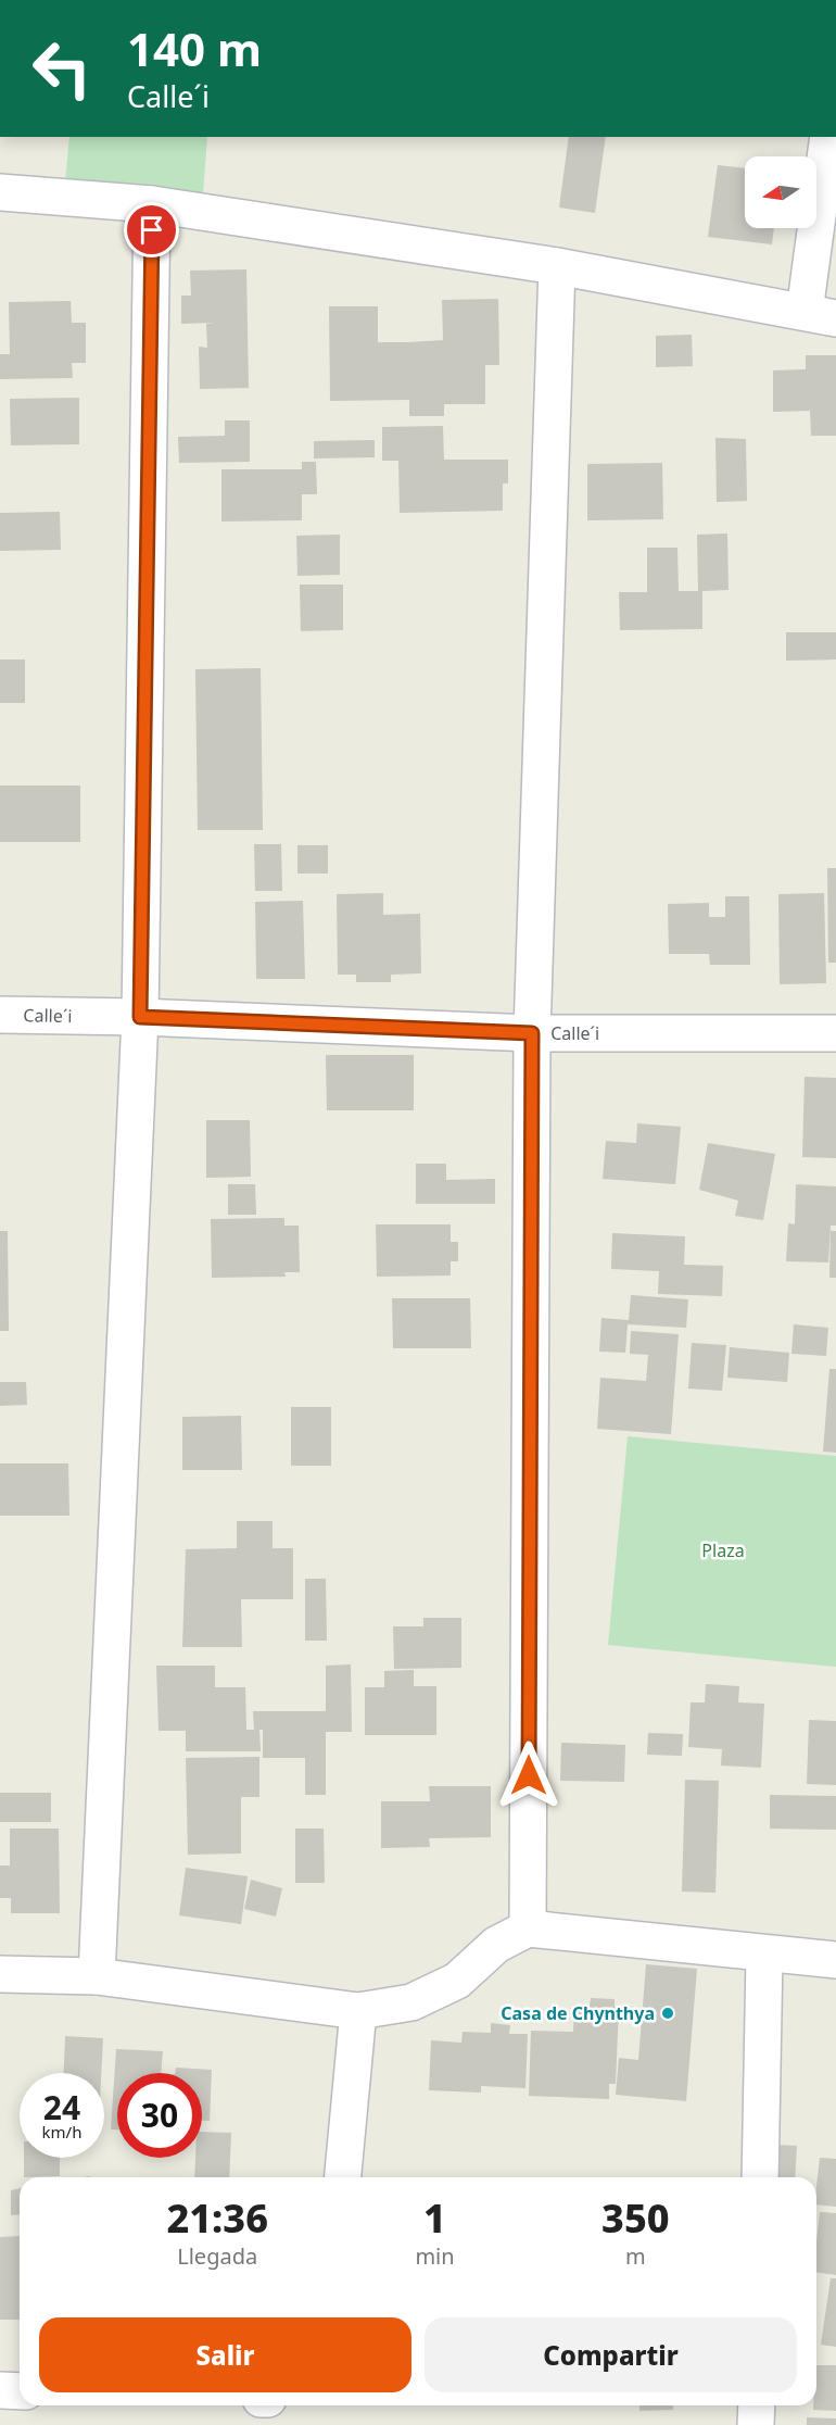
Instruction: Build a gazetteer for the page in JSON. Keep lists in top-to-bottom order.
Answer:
{
  "streets": {
    "street": ["Calle´i"]
  },
  "parks": ["Plaza"],
  "places": ["Casa de Chynthya"],
  "north": "left",
  "page": {
    "turn": ["140 m", "Calle´i"],
    "speed": "24 km/h",
    "limit": "30",
    "eta": [
      "21:36",
      "Llegada",
      "1",
      "min",
      "350",
      "m"
    ],
    "buttons": ["Salir", "Compartir"]
  }
}
